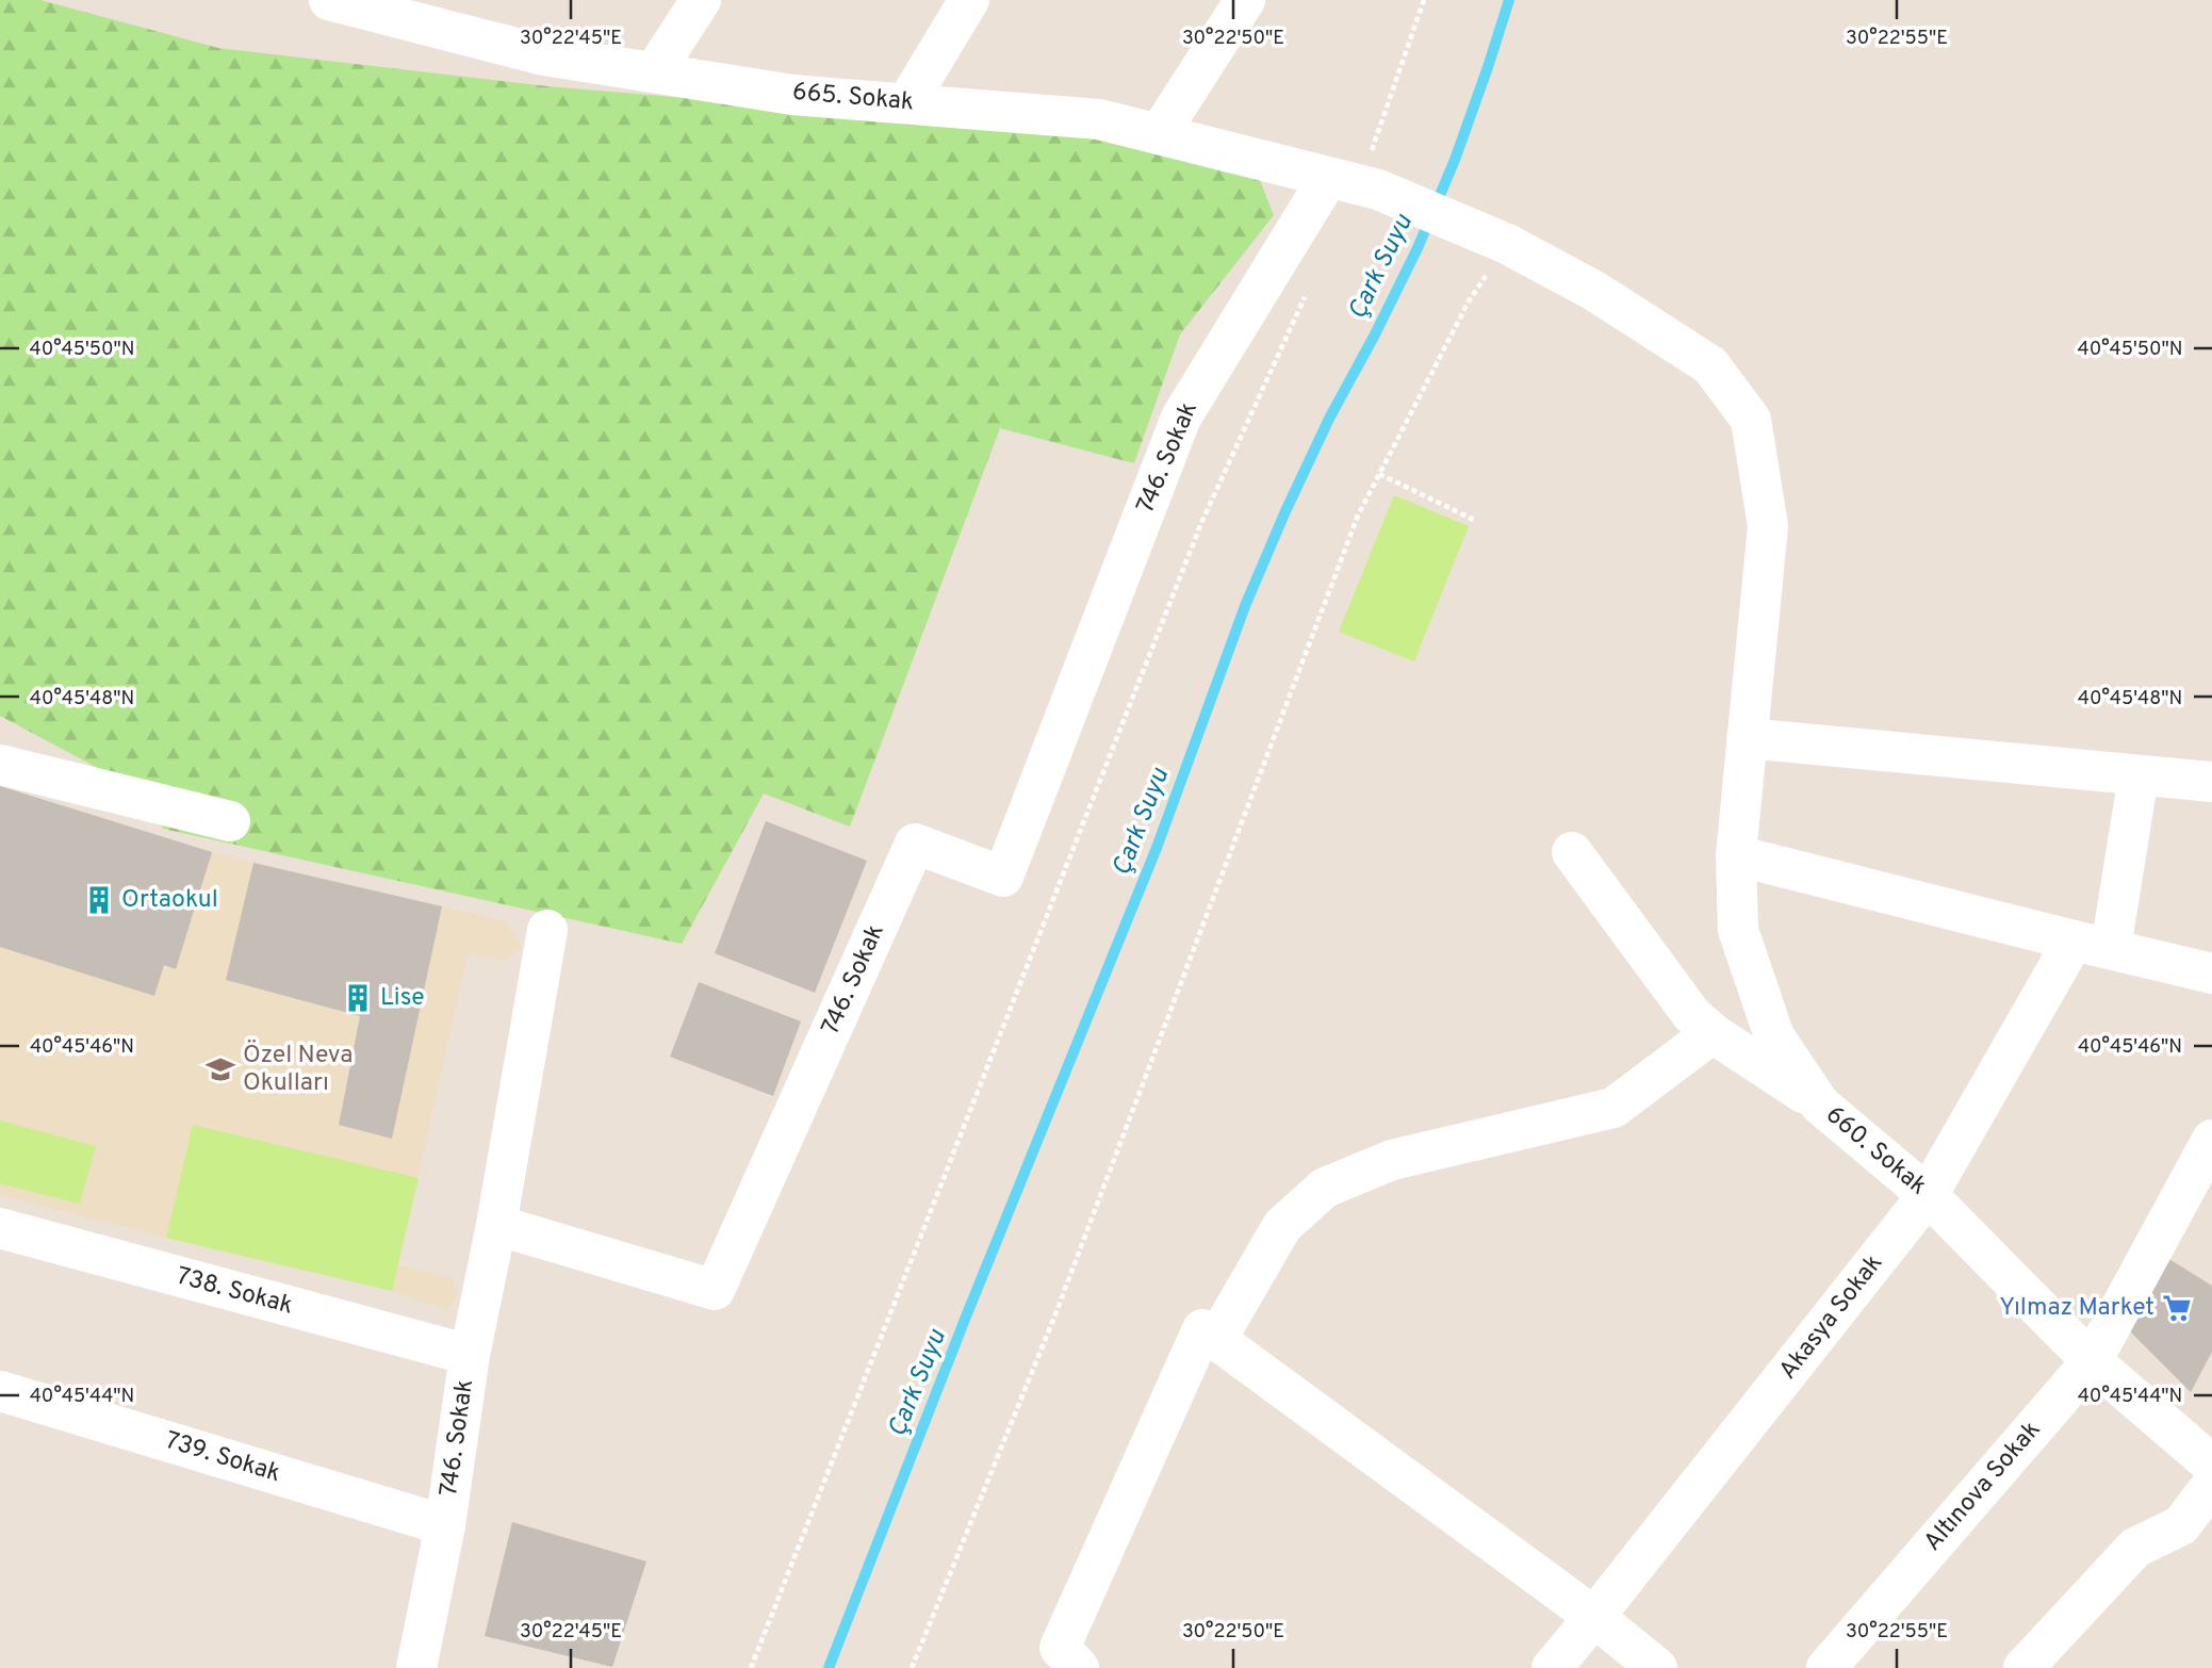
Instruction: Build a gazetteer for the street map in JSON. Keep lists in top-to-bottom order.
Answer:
{
  "streets": {
    "street": [
      "665. Sokak",
      "746. Sokak",
      "660. Sokak",
      "738. Sokak",
      "Akasya Sokak",
      "739. Sokak",
      "Altınova Sokak"
    ]
  },
  "crossings": [
    ["665. Sokak", "746. Sokak"],
    ["665. Sokak", "660. Sokak"],
    ["746. Sokak", "738. Sokak"],
    ["746. Sokak", "739. Sokak"],
    ["660. Sokak", "Akasya Sokak"],
    ["660. Sokak", "Altınova Sokak"]
  ],
  "water": ["Çark Suyu"],
  "places": {
    "building": ["Ortaokul", "Lise"],
    "school or university": ["Özel Neva Okulları"],
    "supermarket": ["Yılmaz Market"]
  },
  "coordinates": [
    "30°22'45\"E",
    "30°22'50\"E",
    "30°22'55\"E",
    "40°45'50\"N",
    "40°45'48\"N",
    "40°45'46\"N",
    "40°45'44\"N"
  ]
}
